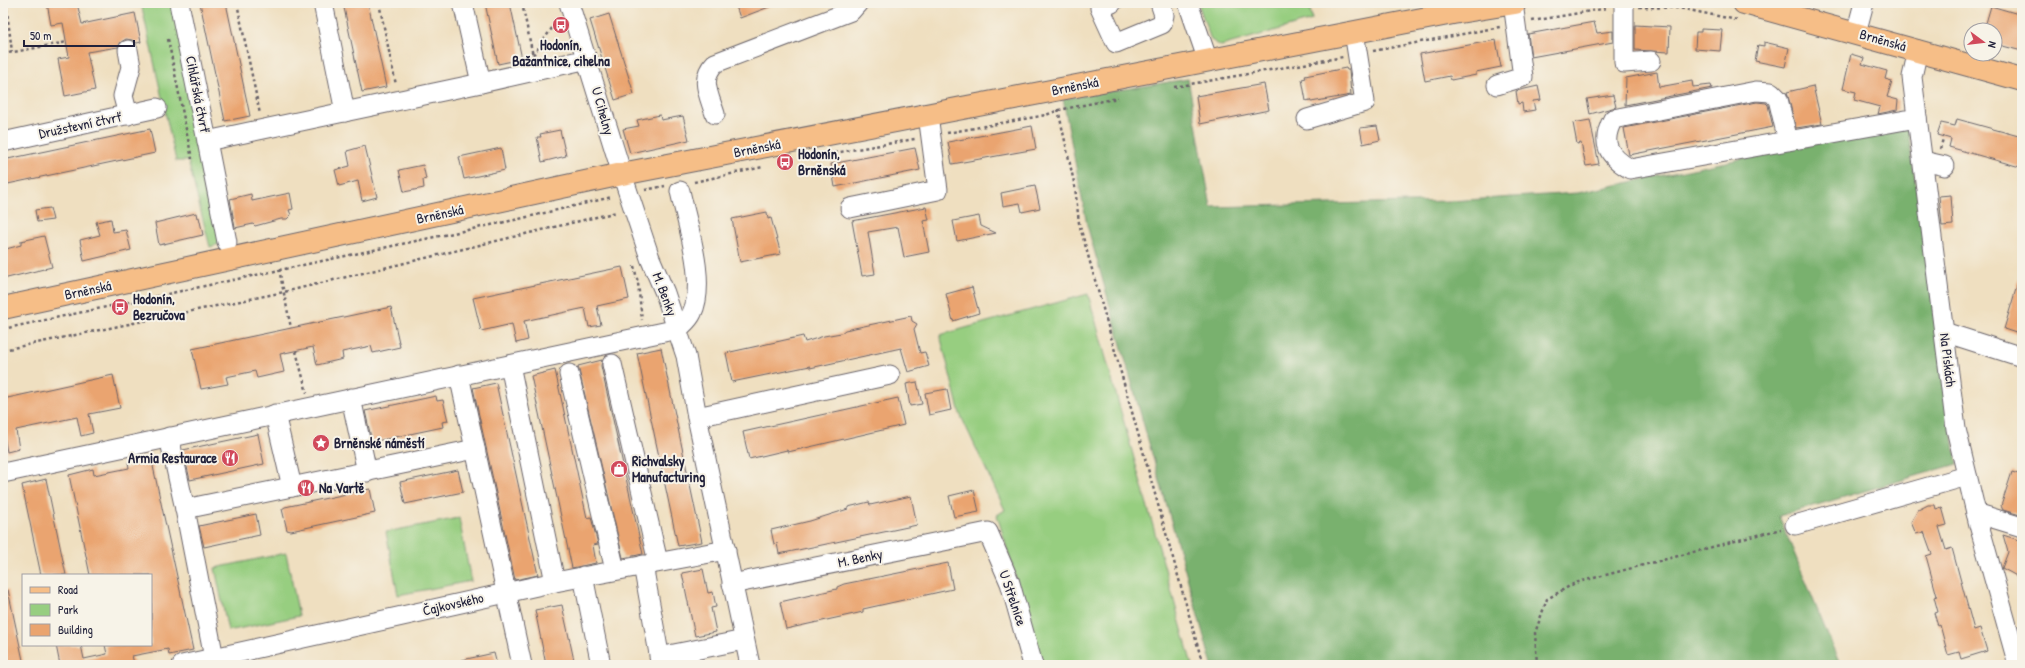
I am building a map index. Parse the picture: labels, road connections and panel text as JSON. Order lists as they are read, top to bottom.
{
  "streets": {
    "main road": ["Brněnská"],
    "street": [
      "Cihlářská čtvrť",
      "U Cihelny",
      "Družstevní čtvrť",
      "M. Benky",
      "Na Pískách",
      "U Střelnice",
      "Čajkovského"
    ]
  },
  "crossings": [
    ["Brněnská", "U Cihelny"],
    ["Brněnská", "M. Benky"],
    ["Brněnská", "Na Pískách"],
    ["Cihlářská čtvrť", "U Cihelny"],
    ["U Cihelny", "M. Benky"],
    ["M. Benky", "U Střelnice"],
    ["M. Benky", "Čajkovského"]
  ],
  "places": {
    "bus stop": ["Hodonín, Bažantnice, cihelna", "Hodonín, Brněnská", "Hodonín, Bezručova"],
    "place": ["Brněnské náměstí"],
    "restaurant": ["Armia Restaurace", "Na Vartě"],
    "shop": ["Richvalsky Manufacturing"]
  },
  "legend": ["Road", "Park", "Building"],
  "scale_bar": "50 m",
  "north": "right"
}
